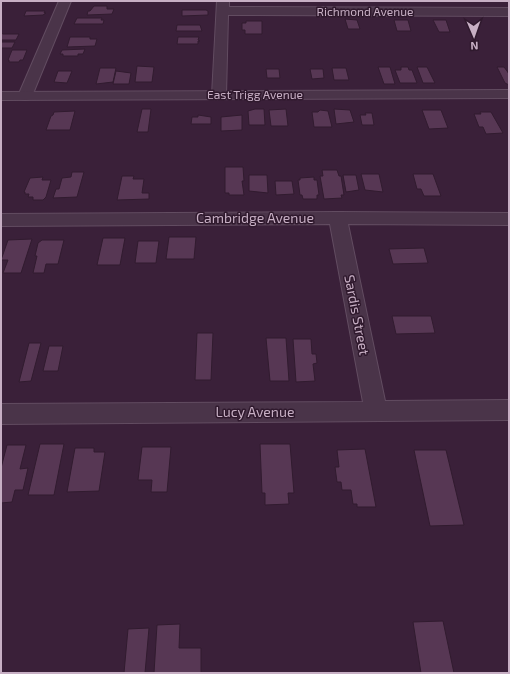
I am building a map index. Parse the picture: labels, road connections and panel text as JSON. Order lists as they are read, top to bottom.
{
  "streets": {
    "street": [
      "Richmond Avenue",
      "East Trigg Avenue",
      "Cambridge Avenue",
      "Sardis Street",
      "Lucy Avenue"
    ]
  },
  "crossings": [
    ["Cambridge Avenue", "Sardis Street"],
    ["Sardis Street", "Lucy Avenue"]
  ],
  "north": "bottom"
}
